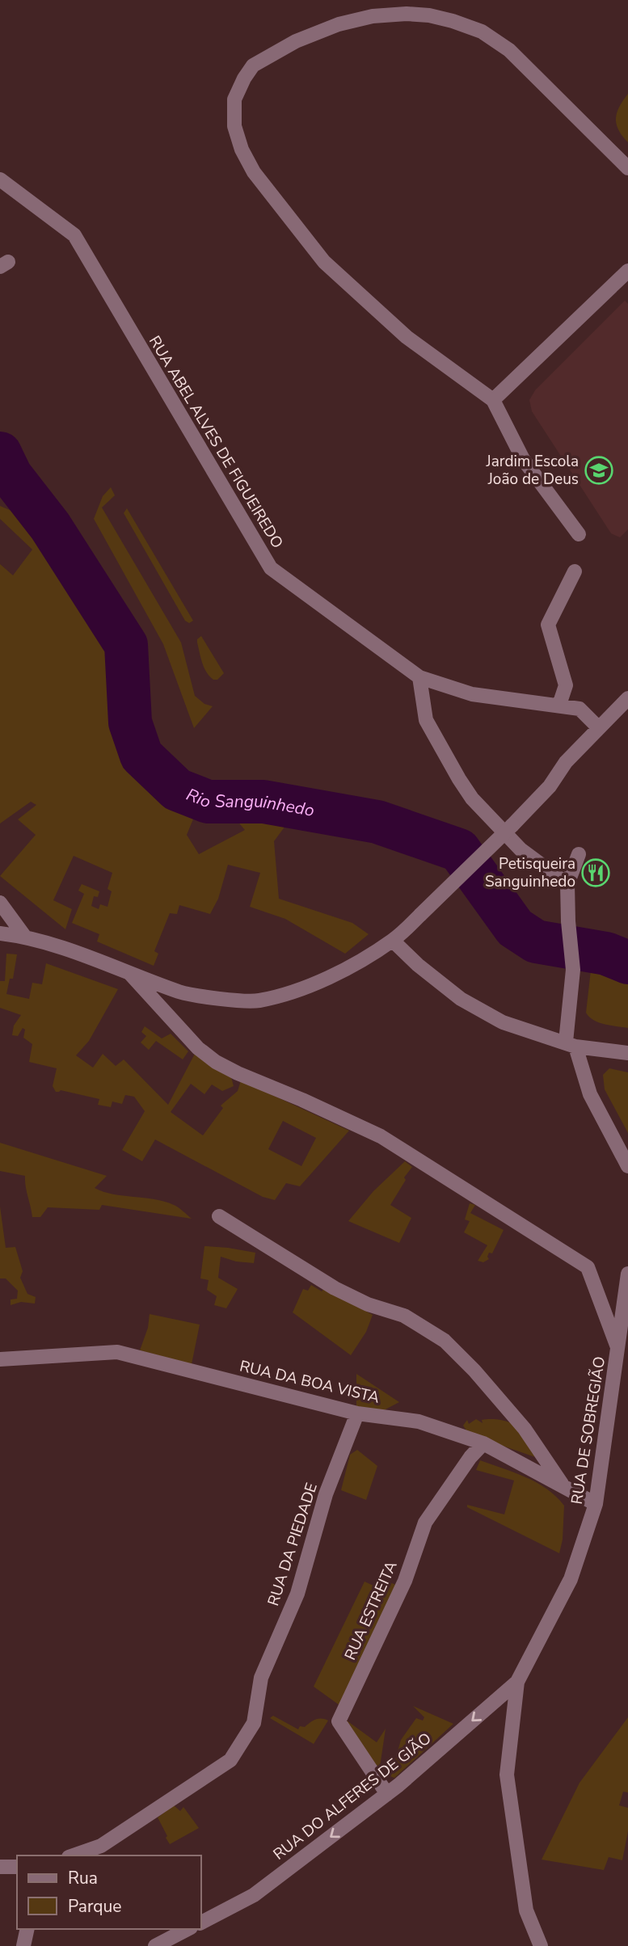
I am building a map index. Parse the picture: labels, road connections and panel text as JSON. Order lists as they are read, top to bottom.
{
  "streets": {
    "street": [
      "RUA ABEL ALVES DE FIGUEIREDO",
      "RUA DA BOA VISTA",
      "RUA DE SOBREGIÃO",
      "RUA DA PIEDADE",
      "RUA ESTREITA",
      "RUA DO ALFERES DE GIÃO"
    ]
  },
  "crossings": [
    ["RUA DA BOA VISTA", "RUA DE SOBREGIÃO"],
    ["RUA DA BOA VISTA", "RUA DA PIEDADE"],
    ["RUA DA BOA VISTA", "RUA ESTREITA"],
    ["RUA DE SOBREGIÃO", "RUA DO ALFERES DE GIÃO"],
    ["RUA ESTREITA", "RUA DO ALFERES DE GIÃO"]
  ],
  "one_way": ["RUA DO ALFERES DE GIÃO"],
  "water": ["Rio Sanguinhedo"],
  "places": {
    "school or university": ["Jardim Escola João de Deus"],
    "restaurant": ["Petisqueira Sanguinhedo"]
  },
  "legend": ["Rua", "Parque"]
}
